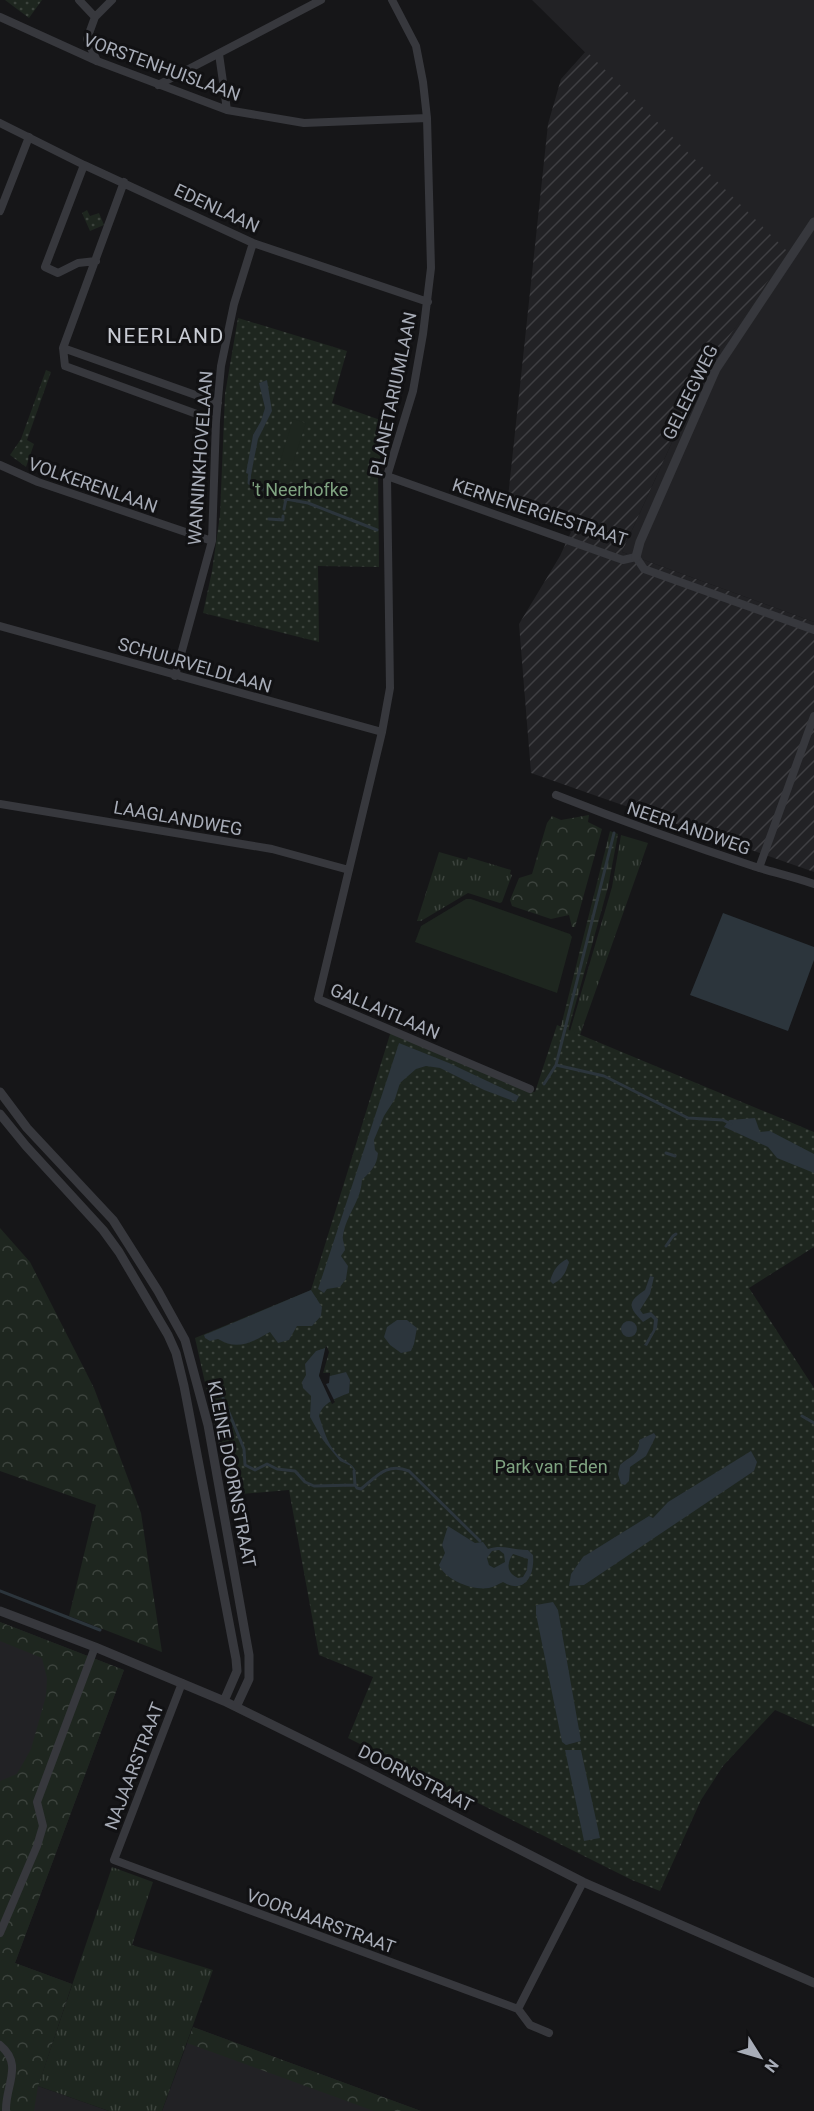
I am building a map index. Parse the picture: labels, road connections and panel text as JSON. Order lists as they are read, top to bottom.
{
  "streets": {
    "street": [
      "VORSTENHUISLAAN",
      "EDENLAAN",
      "GELEEGWEG",
      "PLANETARIUMLAAN",
      "WANNINKHOVELAAN",
      "VOLKERENLAAN",
      "KERNENERGIESTRAAT",
      "SCHUURVELDLAAN",
      "LAAGLANDWEG",
      "NEERLANDWEG",
      "GALLAITLAAN",
      "KLEINE DOORNSTRAAT",
      "NAJAARSTRAAT",
      "DOORNSTRAAT",
      "VOORJAARSTRAAT"
    ]
  },
  "crossings": [
    ["VORSTENHUISLAAN", "PLANETARIUMLAAN"],
    ["EDENLAAN", "PLANETARIUMLAAN"],
    ["EDENLAAN", "WANNINKHOVELAAN"],
    ["GELEEGWEG", "KERNENERGIESTRAAT"],
    ["PLANETARIUMLAAN", "KERNENERGIESTRAAT"],
    ["PLANETARIUMLAAN", "SCHUURVELDLAAN"],
    ["PLANETARIUMLAAN", "LAAGLANDWEG"],
    ["PLANETARIUMLAAN", "GALLAITLAAN"],
    ["WANNINKHOVELAAN", "VOLKERENLAAN"],
    ["WANNINKHOVELAAN", "SCHUURVELDLAAN"],
    ["LAAGLANDWEG", "GALLAITLAAN"],
    ["KLEINE DOORNSTRAAT", "DOORNSTRAAT"],
    ["NAJAARSTRAAT", "DOORNSTRAAT"],
    ["NAJAARSTRAAT", "VOORJAARSTRAAT"]
  ],
  "districts": ["NEERLAND"],
  "parks": ["'t Neerhofke", "Park van Eden"],
  "north": "bottom right"
}
